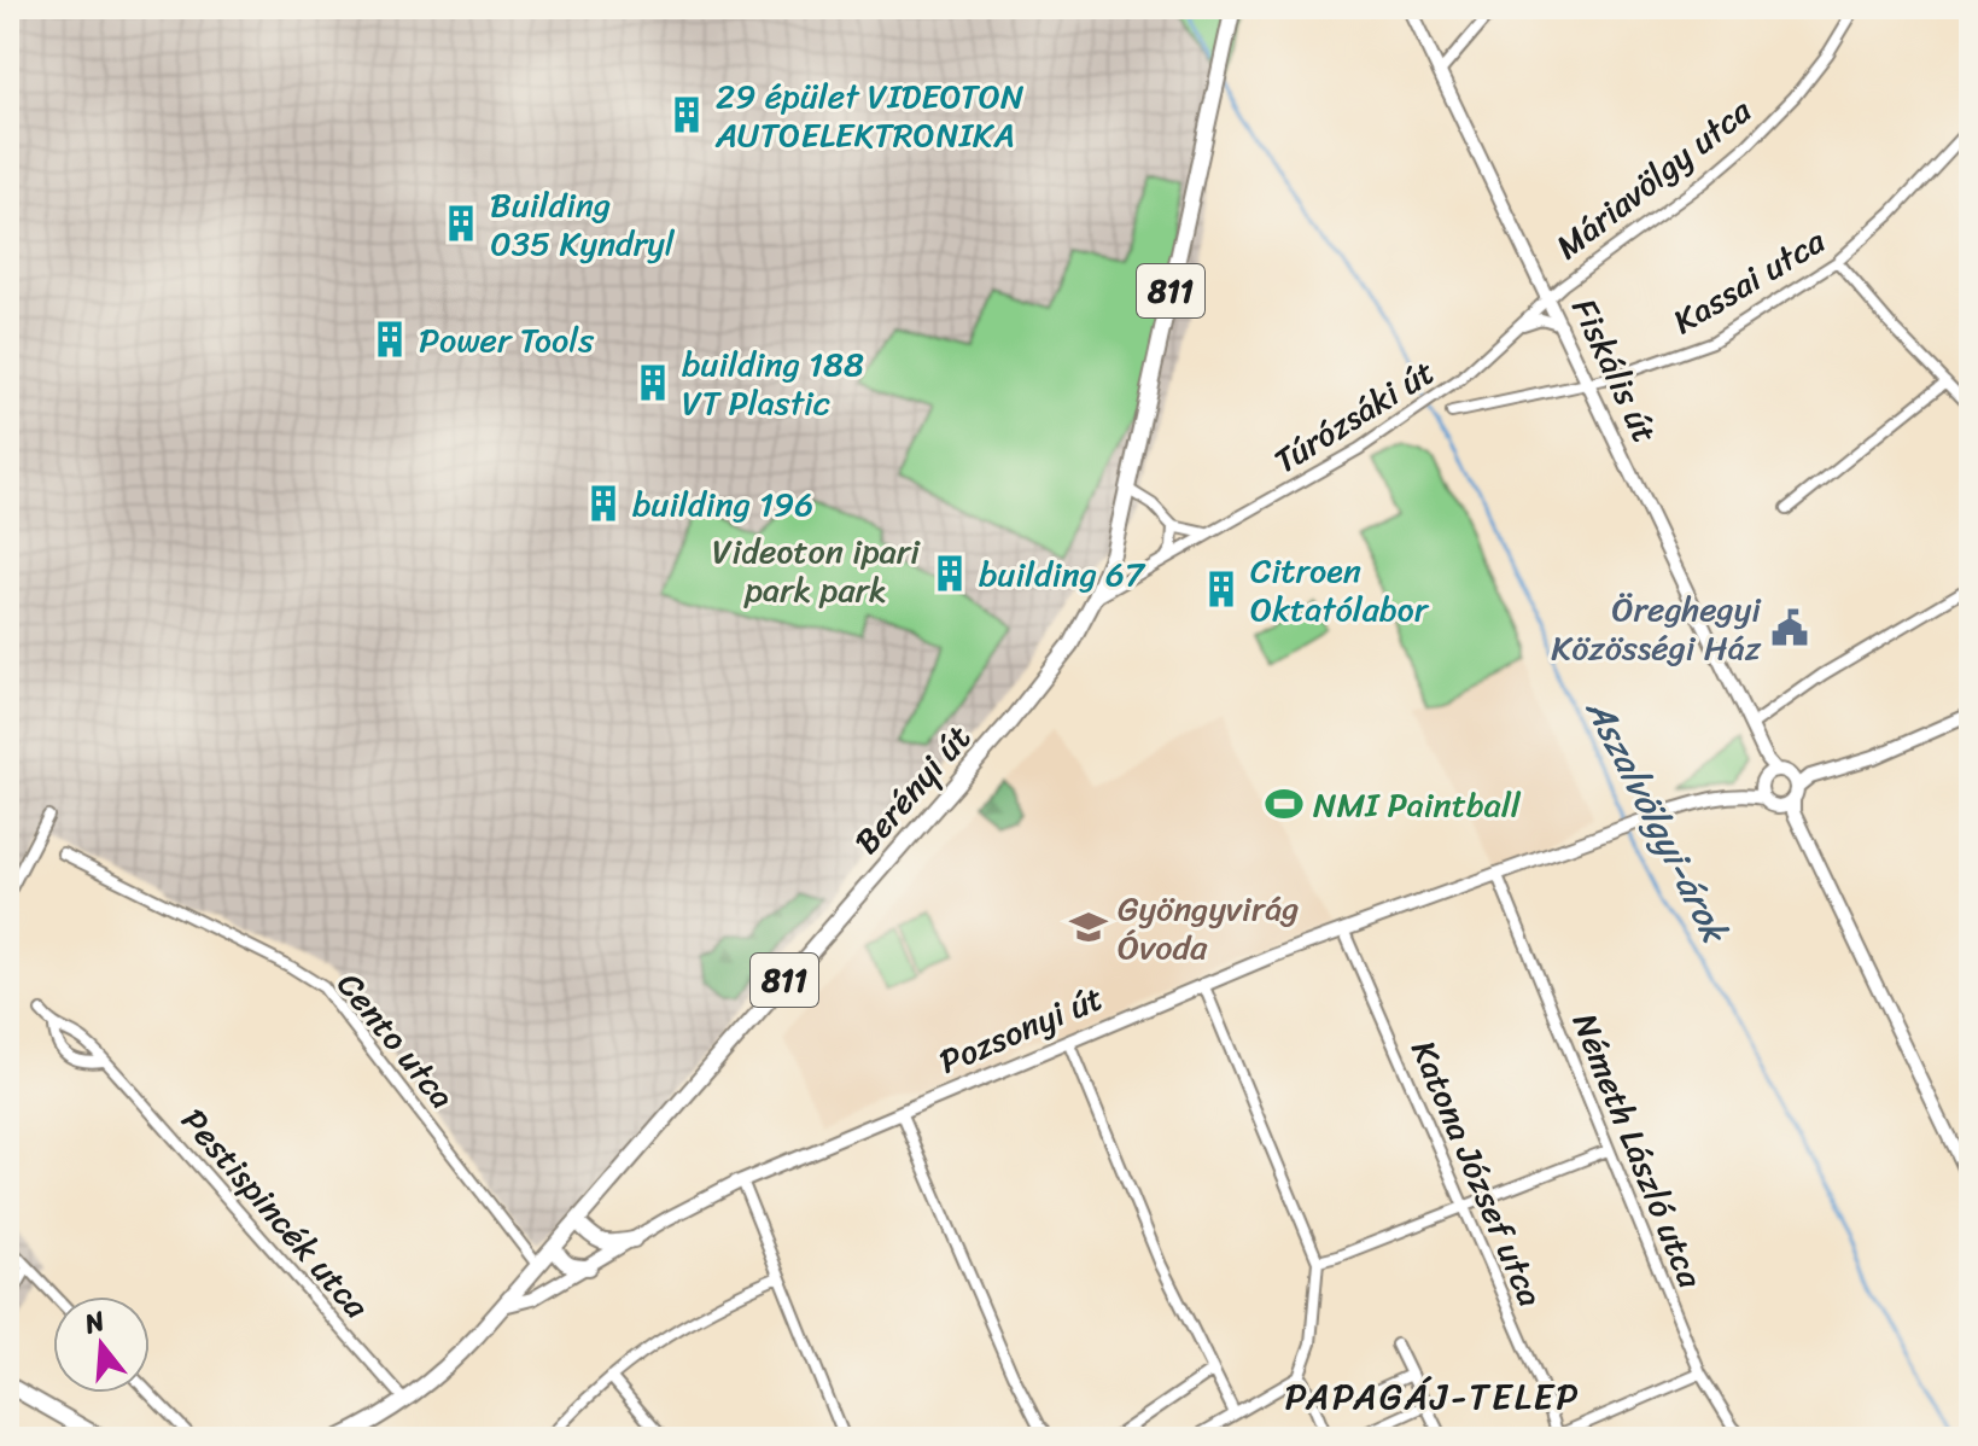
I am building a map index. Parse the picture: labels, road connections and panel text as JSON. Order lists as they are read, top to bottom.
{
  "streets": {
    "main road": ["811", "Berényi út"],
    "street": [
      "Máriavölgy utca",
      "Kassai utca",
      "Fiskális út",
      "Túrózsáki út",
      "Pozsonyi út",
      "Cento utca",
      "Németh László utca",
      "Katona József utca",
      "Pestispincék utca"
    ]
  },
  "crossings": [
    ["Máriavölgy utca", "Fiskális út"],
    ["Máriavölgy utca", "Túrózsáki út"],
    ["Kassai utca", "Fiskális út"],
    ["Fiskális út", "Túrózsáki út"],
    ["Fiskális út", "Pozsonyi út"],
    ["Túrózsáki út", "Berényi út"],
    ["Berényi út", "Pozsonyi út"],
    ["Berényi út", "Cento utca"],
    ["Berényi út", "Pestispincék utca"],
    ["Pozsonyi út", "Németh László utca"],
    ["Pozsonyi út", "Katona József utca"]
  ],
  "districts": ["PAPAGÁJ-TELEP"],
  "water": ["Aszalvölgyi-árok"],
  "parks": ["Videoton ipari park park"],
  "places": {
    "building": [
      "29 épület VIDEOTON AUTOELEKTRONIKA",
      "Building 035 Kyndryl",
      "Power Tools",
      "building 188 VT Plastic",
      "building 196",
      "building 67",
      "Citroen Oktatólabor"
    ],
    "public building": ["Öreghegyi Közösségi Ház"],
    "sports": ["NMI Paintball"],
    "school or university": ["Gyöngyvirág Óvoda"]
  },
  "north": "top"
}
